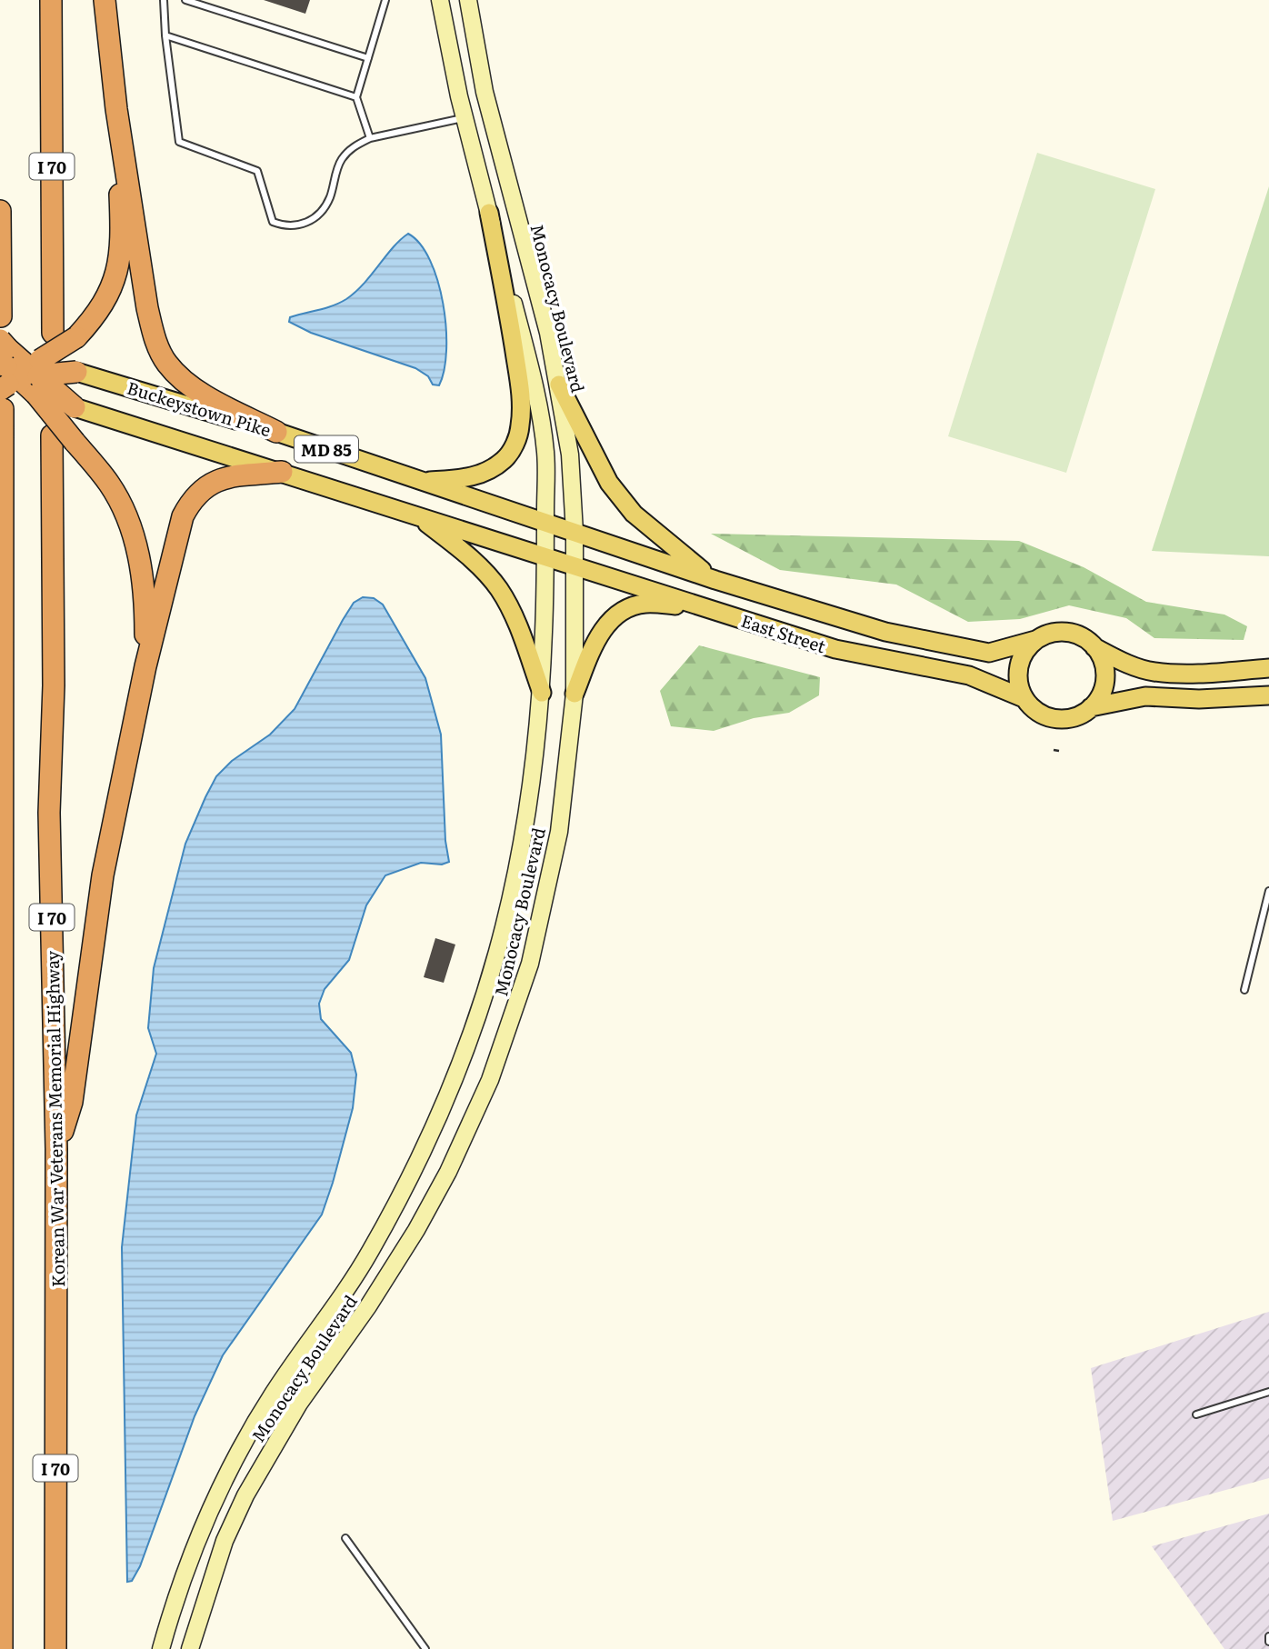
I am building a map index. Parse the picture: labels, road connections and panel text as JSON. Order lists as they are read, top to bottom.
{
  "streets": {
    "highway": ["I 70", "Korean War Veterans Memorial Highway"],
    "main road": [
      "Monocacy Boulevard",
      "Buckeystown Pike",
      "MD 85",
      "East Street"
    ]
  },
  "crossings": [
    ["Monocacy Boulevard", "Buckeystown Pike"],
    ["Monocacy Boulevard", "East Street"],
    ["Buckeystown Pike", "East Street"]
  ]
}
